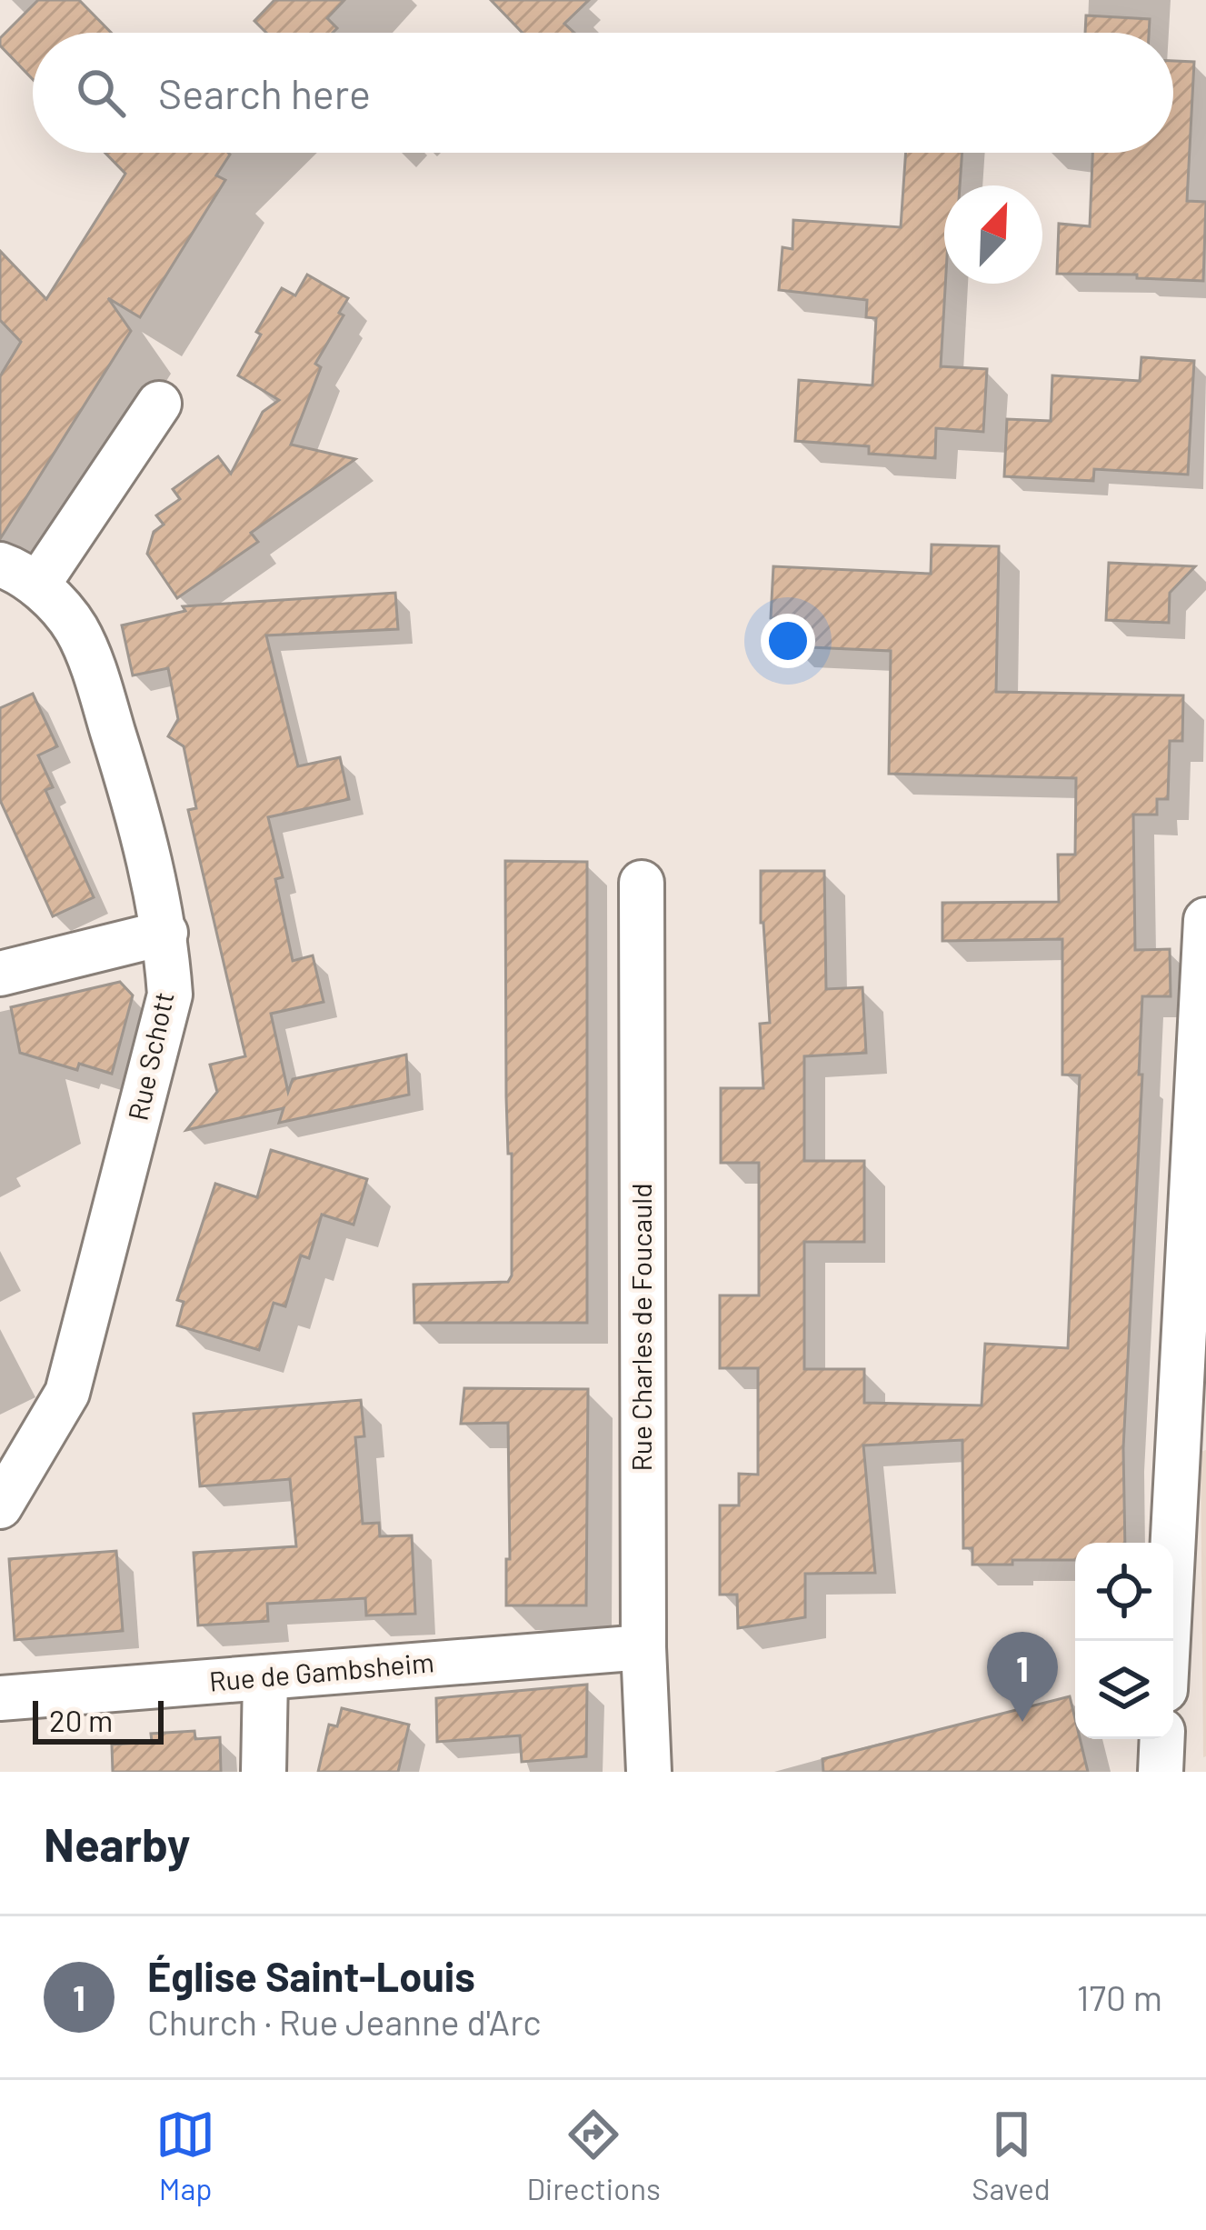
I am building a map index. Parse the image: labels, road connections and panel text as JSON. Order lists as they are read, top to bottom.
{
  "streets": {
    "street": ["Rue Schott", "Rue Charles de Foucauld", "Rue de Gambsheim"]
  },
  "crossings": [
    ["Rue Charles de Foucauld", "Rue de Gambsheim"]
  ],
  "scale_bar": "20 m",
  "north": "top right",
  "page": {
    "search": "Search here",
    "pins": "1",
    "scale": "20 m",
    "heading": "Nearby",
    "list": [
      {
        "mark": "1",
        "name": "Église Saint-Louis",
        "note": "Church · Rue Jeanne d'Arc",
        "value": "170 m"
      }
    ],
    "nav": ["Map", "Directions", "Saved"]
  }
}
